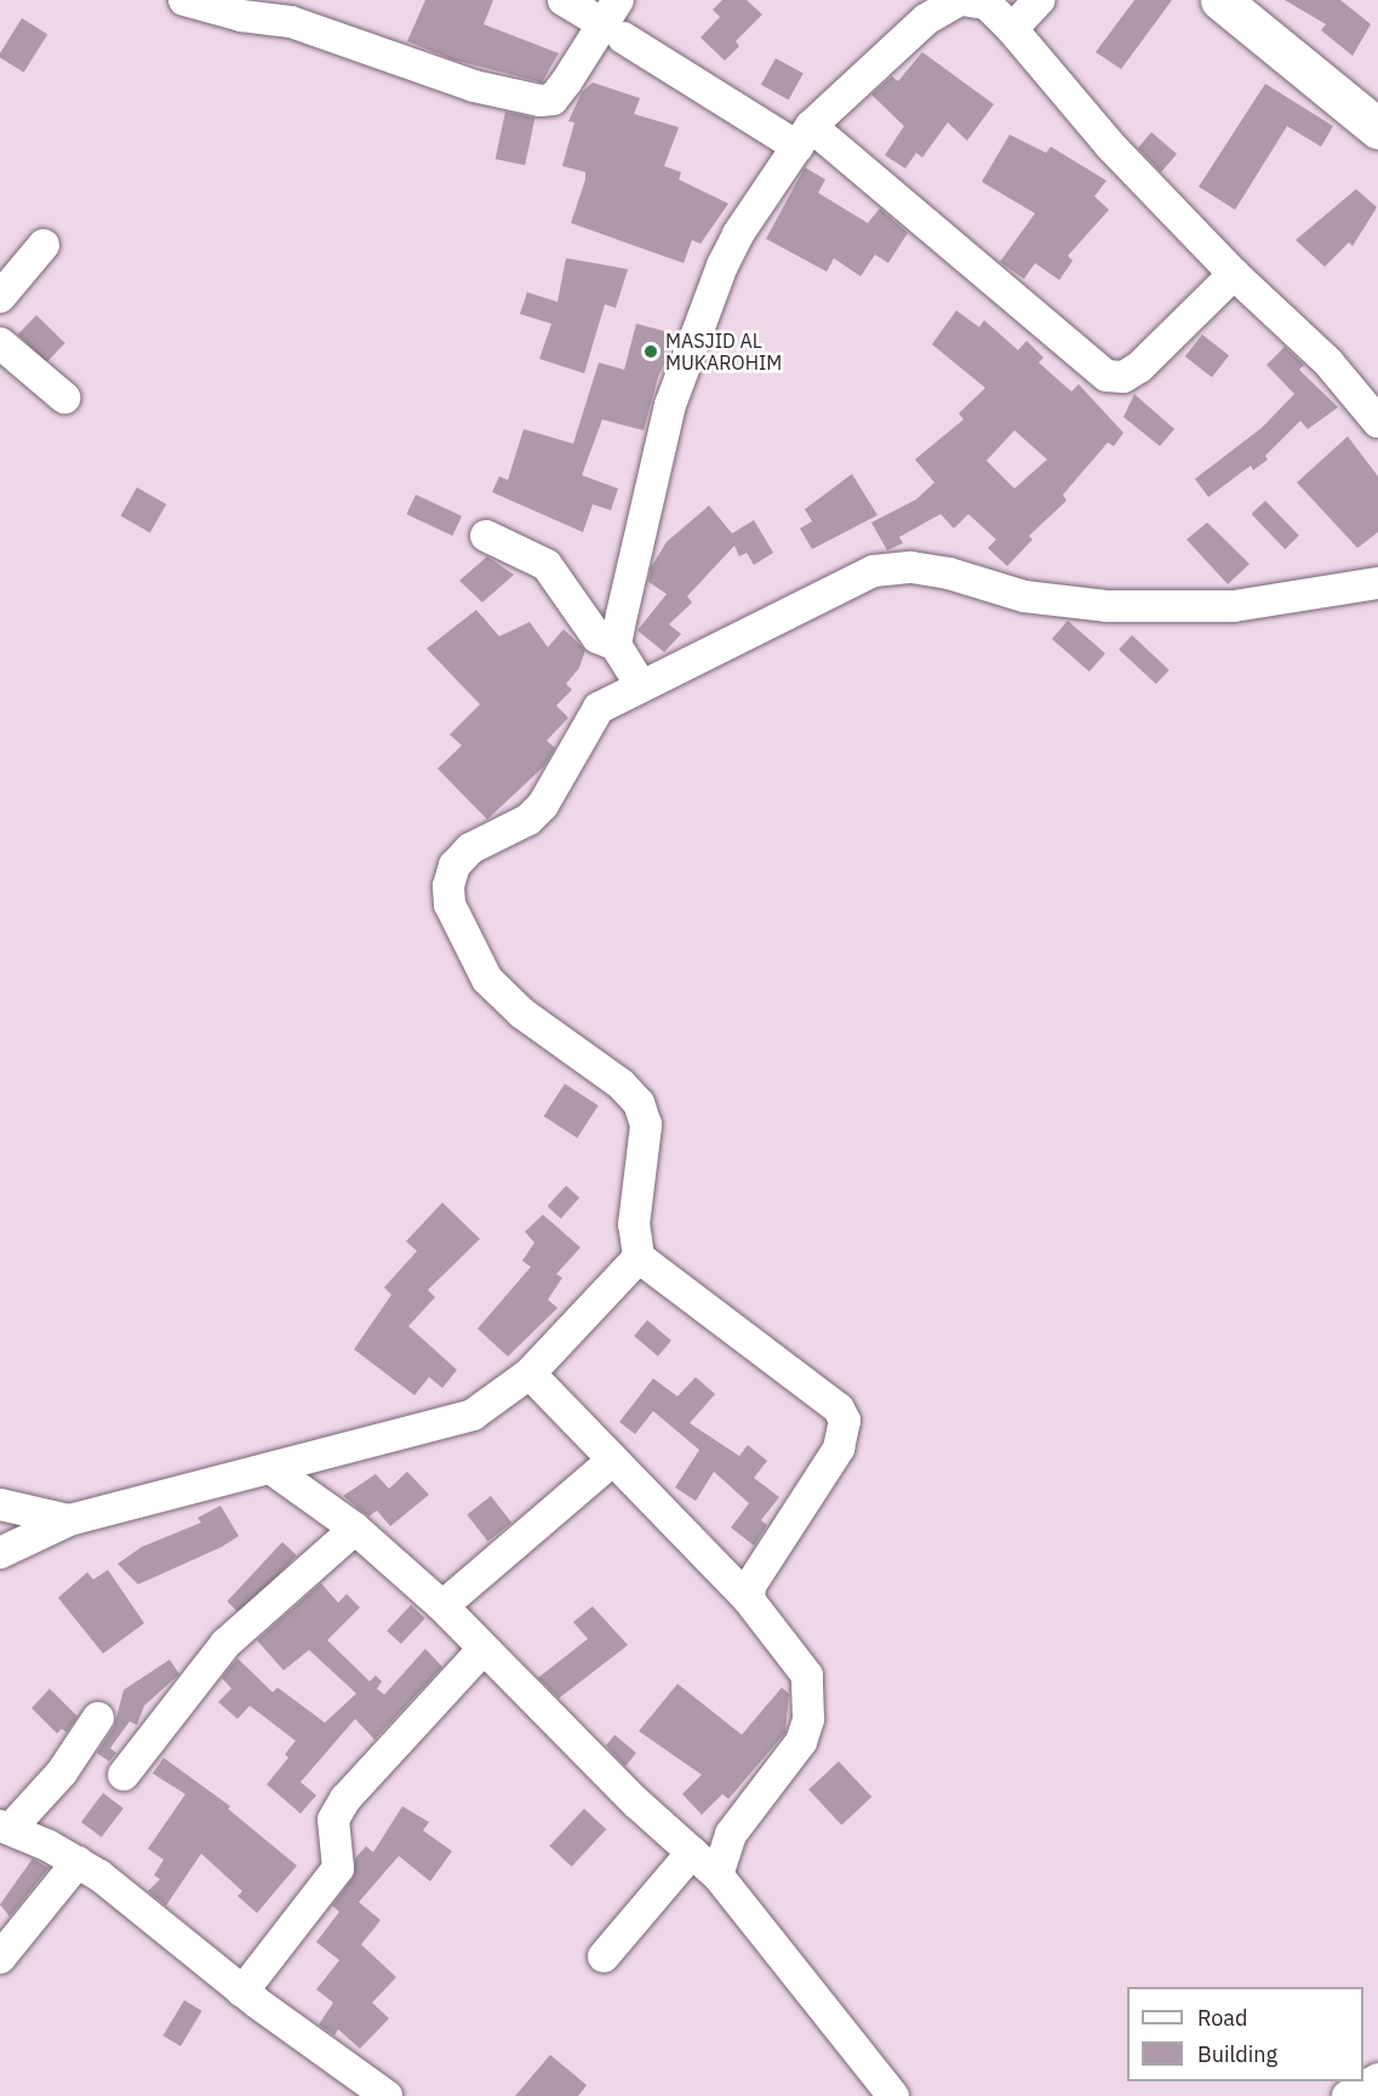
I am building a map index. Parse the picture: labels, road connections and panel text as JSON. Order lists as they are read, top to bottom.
{
  "places": ["MASJID AL MUKAROHIM"],
  "legend": ["Road", "Building"]
}
